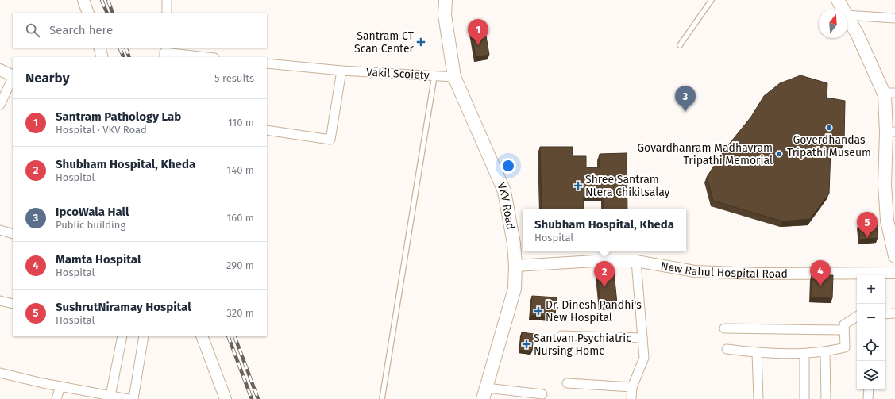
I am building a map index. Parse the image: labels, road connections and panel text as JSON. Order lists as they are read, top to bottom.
{
  "streets": {
    "main road": ["VKV Road"],
    "street": ["Vakil Scoiety", "New Rahul Hospital Road"]
  },
  "crossings": [
    ["Vakil Scoiety", "VKV Road"],
    ["VKV Road", "New Rahul Hospital Road"]
  ],
  "places": {
    "health": [
      "Santram CT Scan Center",
      "Shree Santram Ntera Chikitsalay",
      "Dr. Dinesh Pandhi's New Hospital",
      "Santvan Psychiatric Nursing Home"
    ],
    "other": ["Goverdhandas Tripathi Museum", "Govardhanram Madhavram Tripathi Memorial"]
  },
  "north": "top",
  "page": {
    "search": "Search here",
    "pins": [
      "1",
      "3",
      "5",
      "4",
      "2"
    ],
    "heading": ["Nearby", "5 results"],
    "list": [
      {
        "mark": "1",
        "name": "Santram Pathology Lab",
        "note": "Hospital · VKV Road",
        "value": "110 m"
      },
      {
        "mark": "2",
        "name": "Shubham Hospital, Kheda",
        "note": "Hospital",
        "value": "140 m"
      },
      {
        "mark": "3",
        "name": "IpcoWala Hall",
        "note": "Public building",
        "value": "160 m"
      },
      {
        "mark": "4",
        "name": "Mamta Hospital",
        "note": "Hospital",
        "value": "290 m"
      },
      {
        "mark": "5",
        "name": "SushrutNiramay Hospital",
        "note": "Hospital",
        "value": "320 m"
      }
    ],
    "popup": ["Shubham Hospital, Kheda", "Hospital"],
    "map_buttons": ["+", "−"]
  }
}
